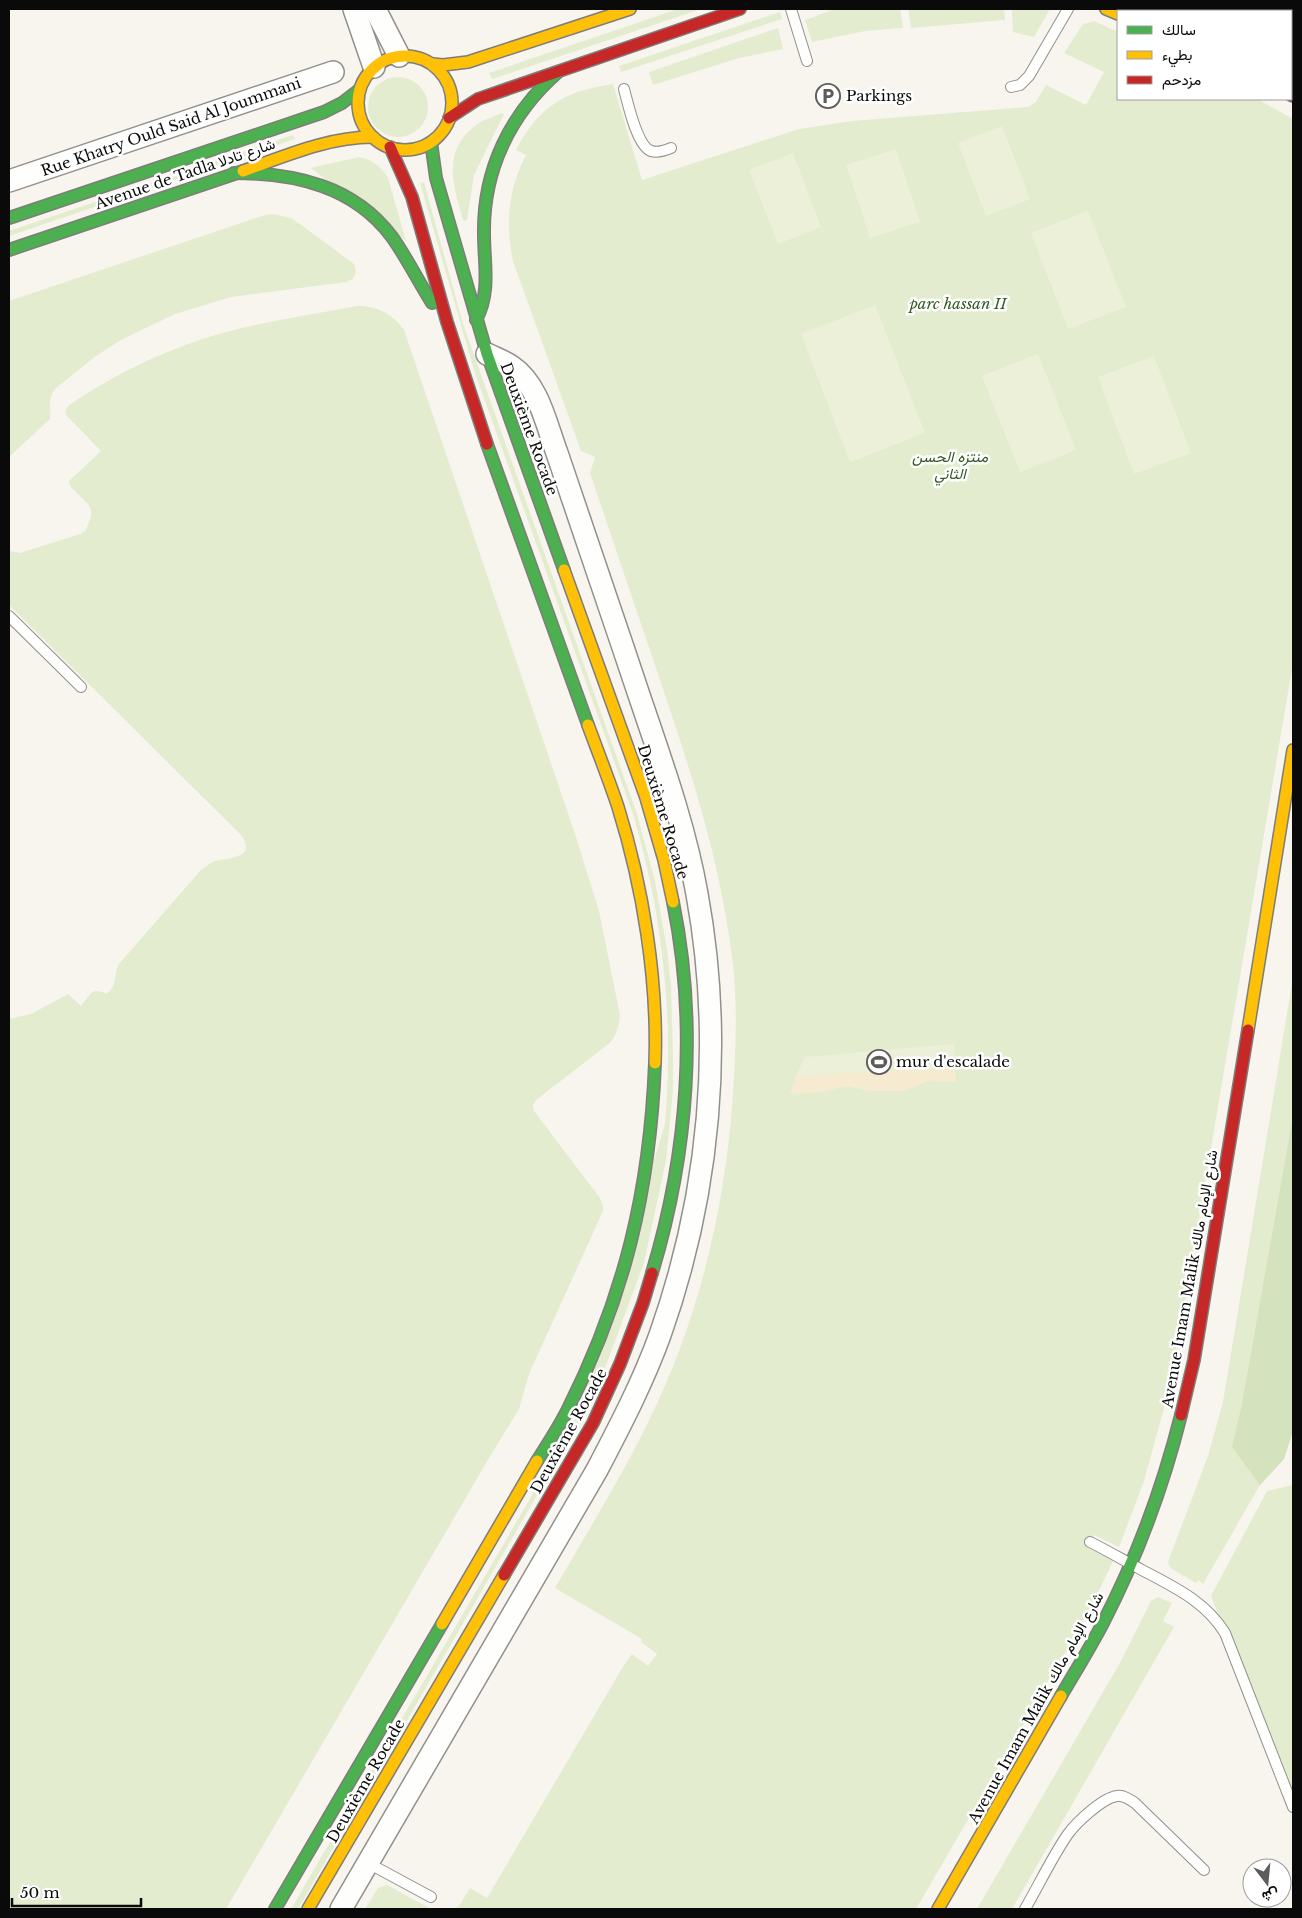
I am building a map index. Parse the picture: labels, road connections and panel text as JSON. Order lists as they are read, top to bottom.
{
  "streets": {
    "main road": ["Avenue de Tadla شارع تادلا", "Deuxième Rocade", "Avenue Imam Malik شارع الإمام مالك"],
    "street": ["Rue Khatry Ould Said Al Joummani"]
  },
  "crossings": [
    ["Avenue de Tadla شارع تادلا", "Deuxième Rocade"]
  ],
  "parks": ["parc hassan II", "منتزه الحسن الثاني"],
  "places": {
    "parking": ["Parkings"],
    "sports": ["mur d'escalade"]
  },
  "legend": ["سالك", "بطيء", "مزدحم"],
  "scale_bar": "50 m",
  "north": "bottom"
}
